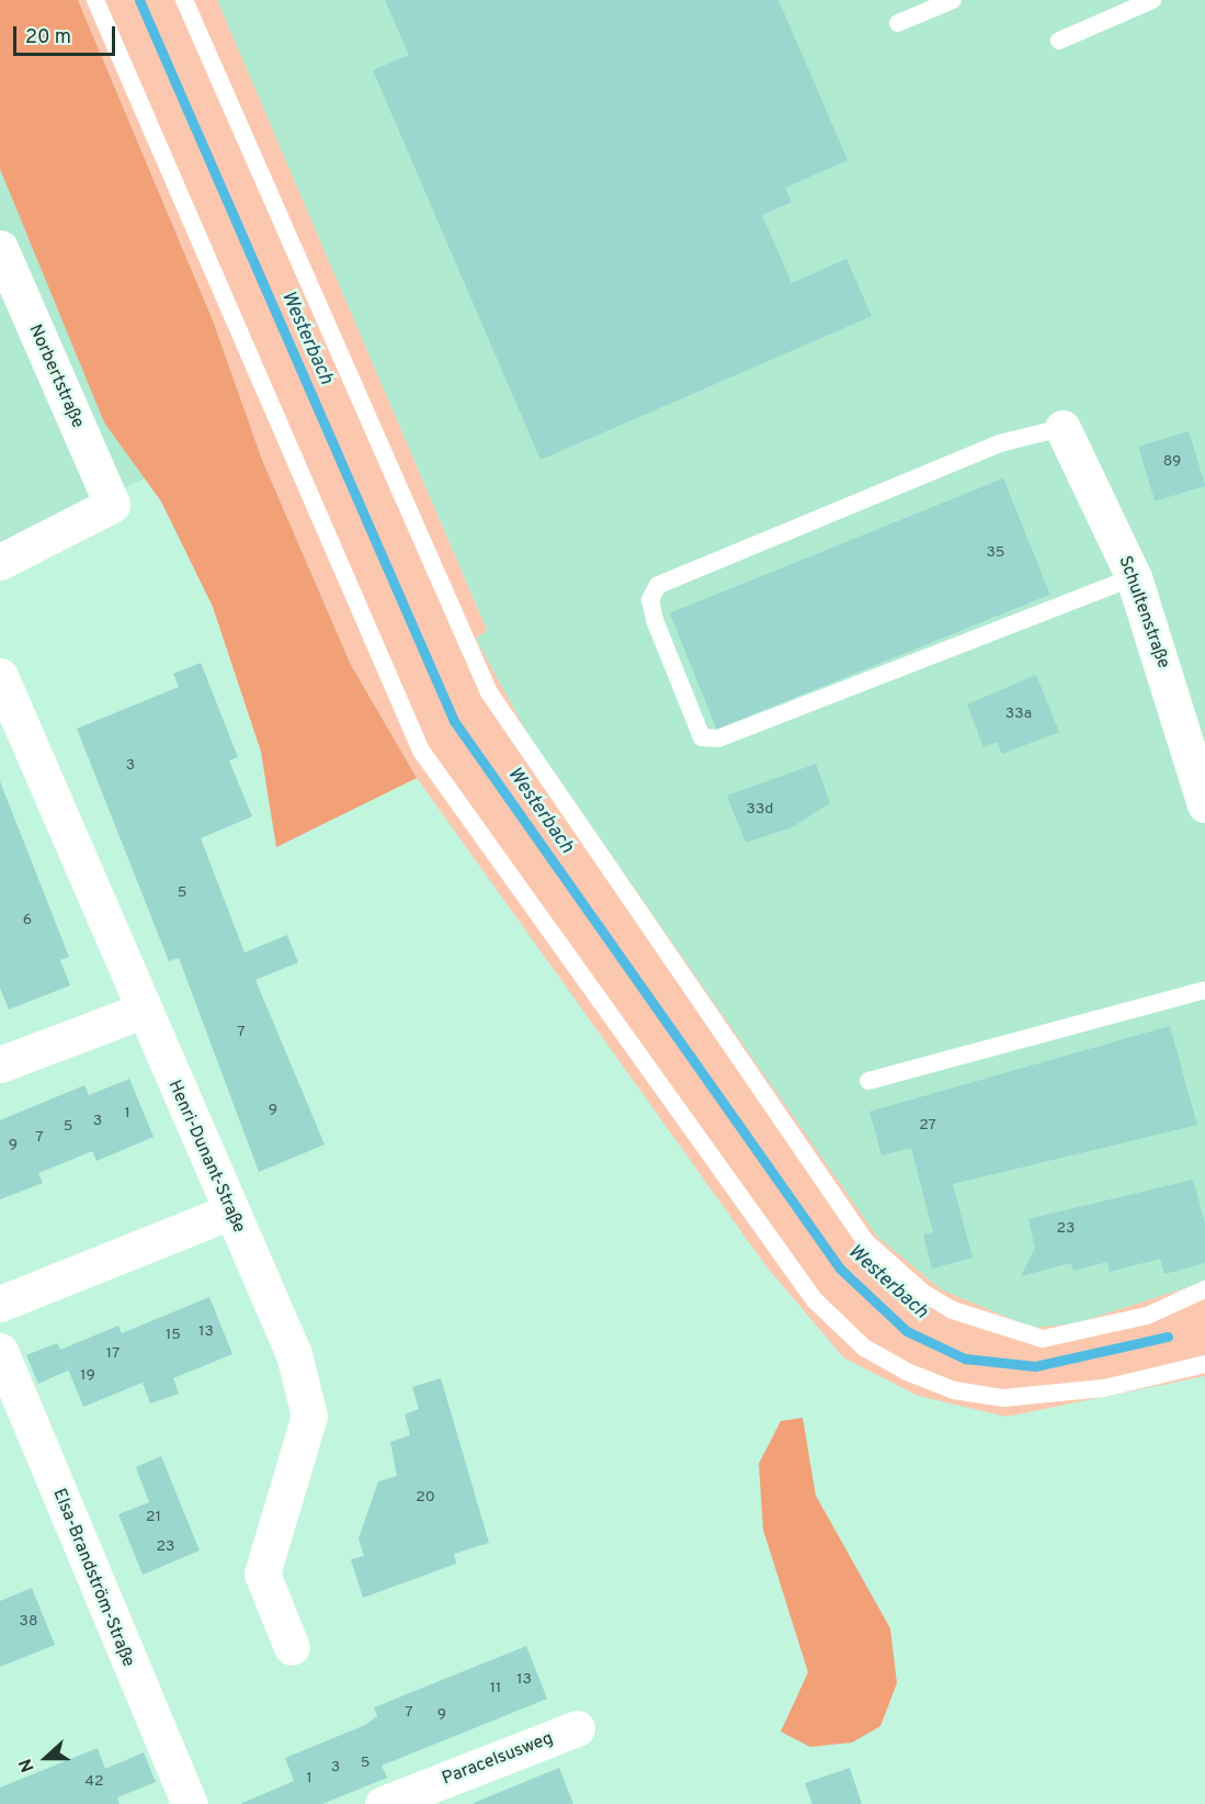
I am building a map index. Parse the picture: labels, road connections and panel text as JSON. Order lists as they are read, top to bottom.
{
  "streets": {
    "street": [
      "Norbertstraße",
      "Schultenstraße",
      "Henri-Dunant-Straße",
      "Elsa-Brandström-Straße",
      "Paracelsusweg"
    ]
  },
  "water": ["Westerbach"],
  "house_numbers": [
    "89",
    "35",
    "33a",
    "3",
    "33d",
    "5",
    "6",
    "7",
    "9",
    "1",
    "3",
    "27",
    "5",
    "7",
    "9",
    "23",
    "13",
    "15",
    "17",
    "19",
    "20",
    "21",
    "23",
    "38",
    "13",
    "11",
    "7",
    "9",
    "5",
    "3",
    "1",
    "42"
  ],
  "scale_bar": "20 m",
  "north": "left"
}
